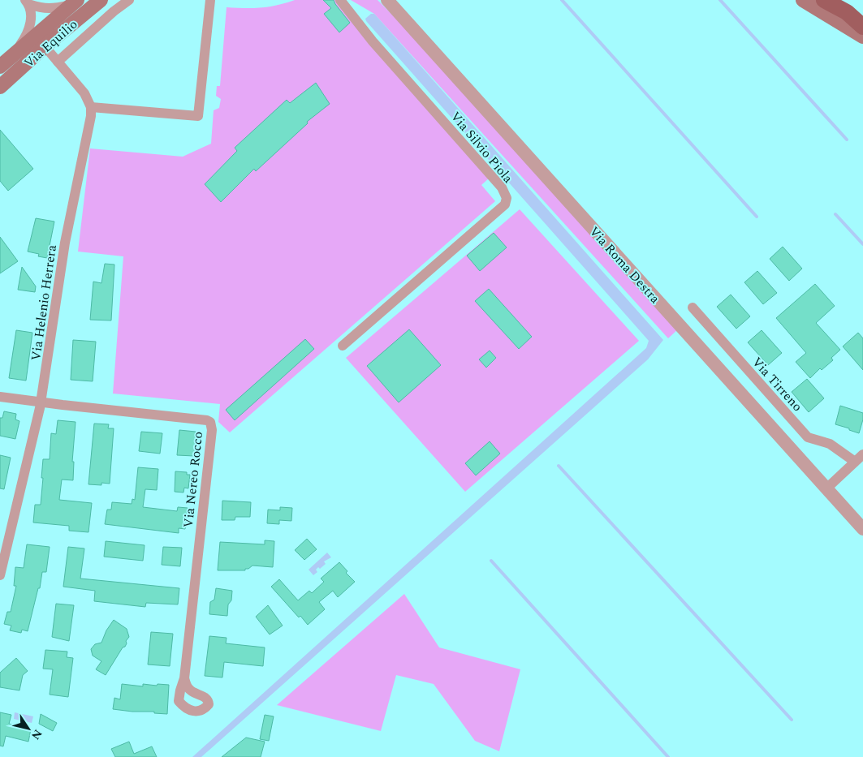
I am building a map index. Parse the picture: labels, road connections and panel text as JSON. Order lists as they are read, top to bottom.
{
  "streets": {
    "main road": ["Via Equilio"],
    "street": [
      "Via Silvio Piola",
      "Via Roma Destra",
      "Via Helenio Herrera",
      "Via Tirreno",
      "Via Nereo Rocco"
    ]
  },
  "crossings": [
    ["Via Helenio Herrera", "Via Nereo Rocco"]
  ],
  "north": "bottom right"
}
